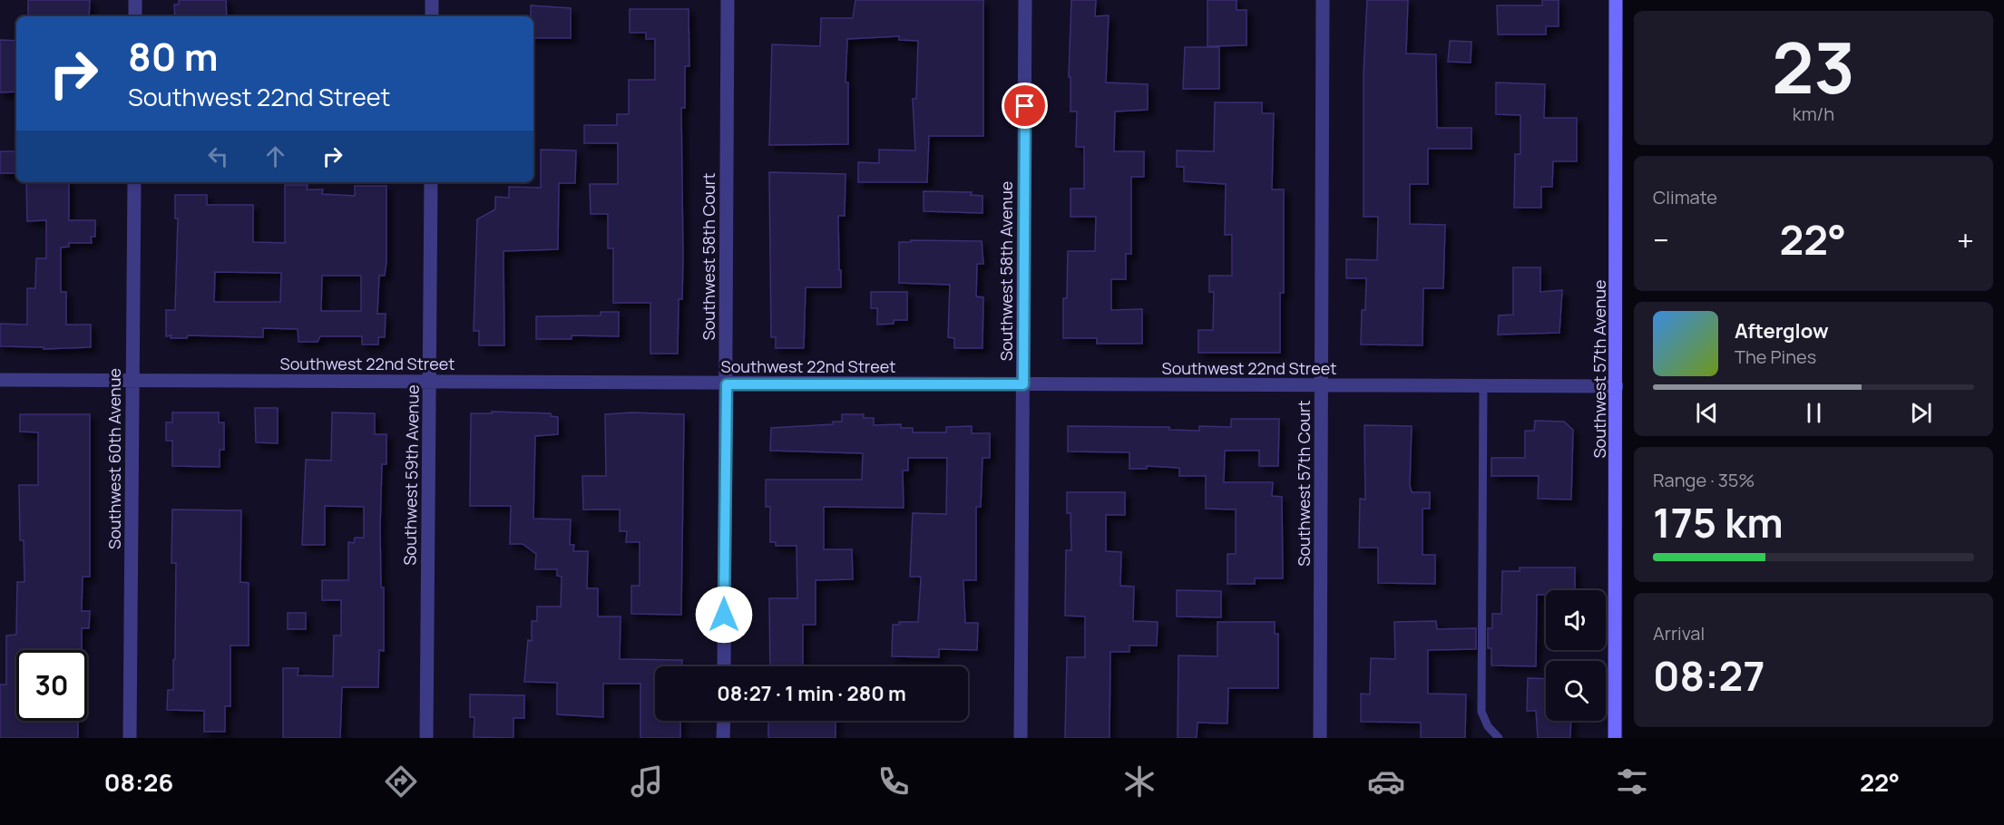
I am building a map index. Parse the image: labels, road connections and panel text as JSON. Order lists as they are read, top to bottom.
{
  "streets": {
    "main road": ["Southwest 57th Avenue"],
    "street": [
      "Southwest 58th Court",
      "Southwest 58th Avenue",
      "Southwest 22nd Street",
      "Southwest 60th Avenue",
      "Southwest 59th Avenue",
      "Southwest 57th Court"
    ]
  },
  "crossings": [
    ["Southwest 58th Court", "Southwest 22nd Street"],
    ["Southwest 58th Avenue", "Southwest 22nd Street"],
    ["Southwest 22nd Street", "Southwest 57th Avenue"],
    ["Southwest 22nd Street", "Southwest 60th Avenue"],
    ["Southwest 22nd Street", "Southwest 59th Avenue"],
    ["Southwest 22nd Street", "Southwest 57th Court"]
  ],
  "page": {
    "tile": [
      ["23", "km/h"],
      "Climate",
      ["Range · 35%", "175 km"],
      ["Arrival", "08:27"]
    ],
    "turn": ["80 m", "Southwest 22nd Street"],
    "heat": ["−", "22°", "+"],
    "song": ["Afterglow", "The Pines"],
    "limit": "30",
    "trip": "08:27 · 1 min · 280 m",
    "tabs": ["08:26", "22°"]
  }
}
